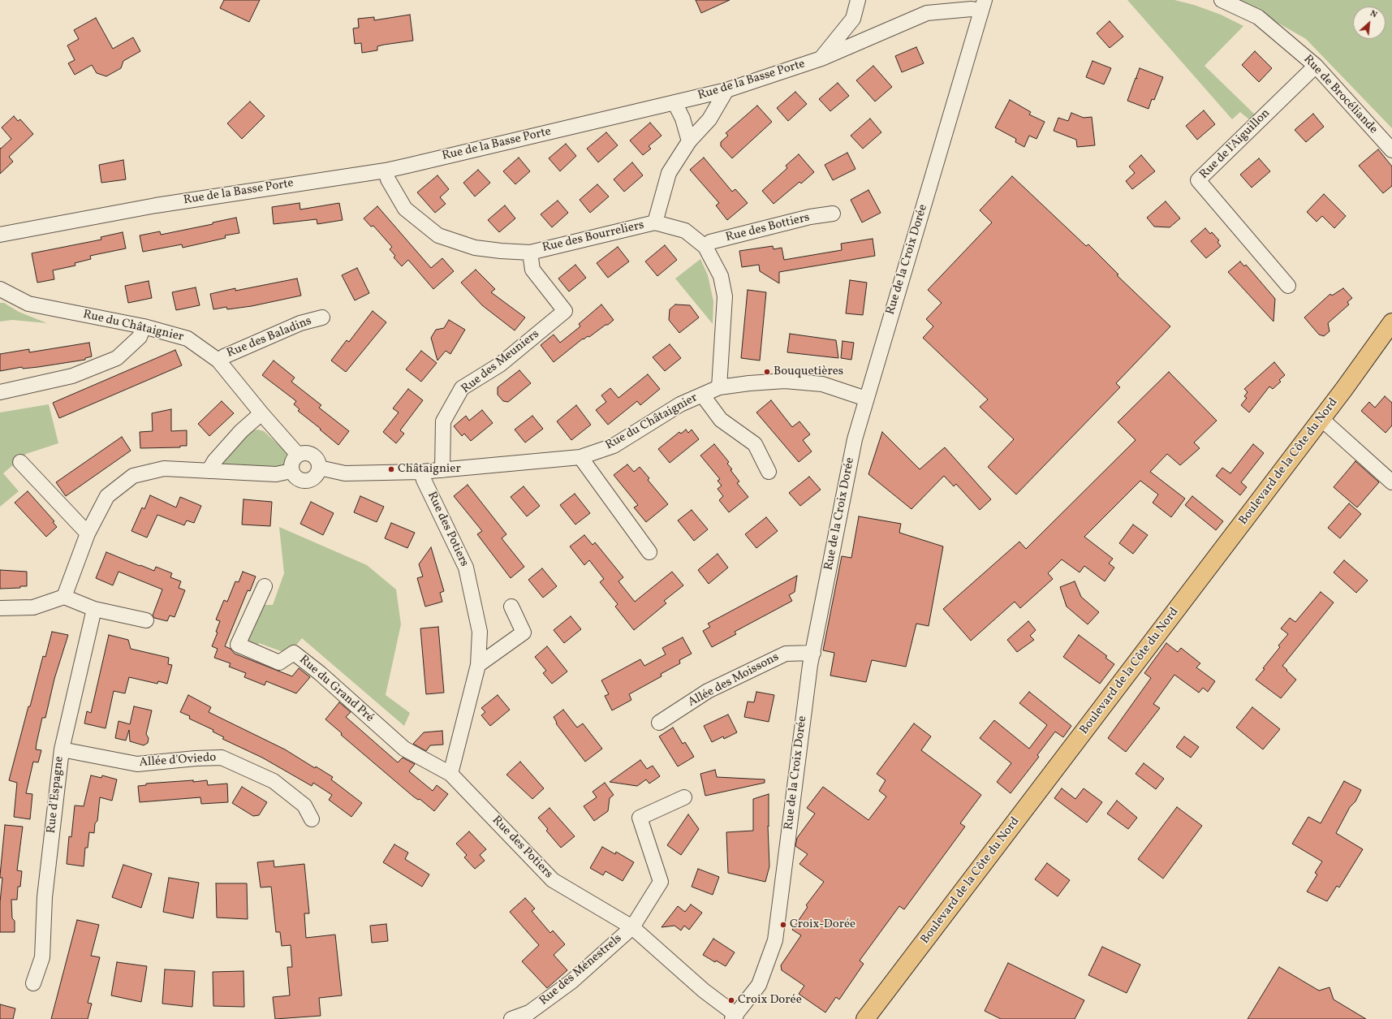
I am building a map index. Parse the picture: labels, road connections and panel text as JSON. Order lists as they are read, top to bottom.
{
  "streets": {
    "main road": ["Boulevard de la Côte du Nord"],
    "street": [
      "Rue de la Basse Porte",
      "Rue de Brocéliande",
      "Rue de l'Aiguillon",
      "Rue des Bottiers",
      "Rue des Bourreliers",
      "Rue de la Croix Dorée",
      "Rue du Châtaignier",
      "Rue des Baladins",
      "Rue des Meuniers",
      "Rue des Potiers",
      "Allée des Moissons",
      "Rue du Grand Pré",
      "Allée d'Oviedo",
      "Rue d'Espagne",
      "Rue des Ménestrels"
    ]
  },
  "crossings": [
    ["Rue de la Basse Porte", "Rue des Bourreliers"],
    ["Rue de la Basse Porte", "Rue de la Croix Dorée"],
    ["Rue de Brocéliande", "Rue de l'Aiguillon"],
    ["Rue des Bourreliers", "Rue des Meuniers"],
    ["Rue de la Croix Dorée", "Rue du Châtaignier"],
    ["Rue de la Croix Dorée", "Rue des Potiers"],
    ["Rue de la Croix Dorée", "Allée des Moissons"],
    ["Rue du Châtaignier", "Rue des Baladins"],
    ["Rue du Châtaignier", "Rue des Meuniers"],
    ["Rue du Châtaignier", "Rue des Potiers"],
    ["Rue des Potiers", "Rue du Grand Pré"],
    ["Rue des Potiers", "Rue des Ménestrels"],
    ["Allée d'Oviedo", "Rue d'Espagne"]
  ],
  "places": [
    "Bouquetières",
    "Châtaignier",
    "Croix-Dorée",
    "Croix Dorée"
  ],
  "north": "top right"
}
